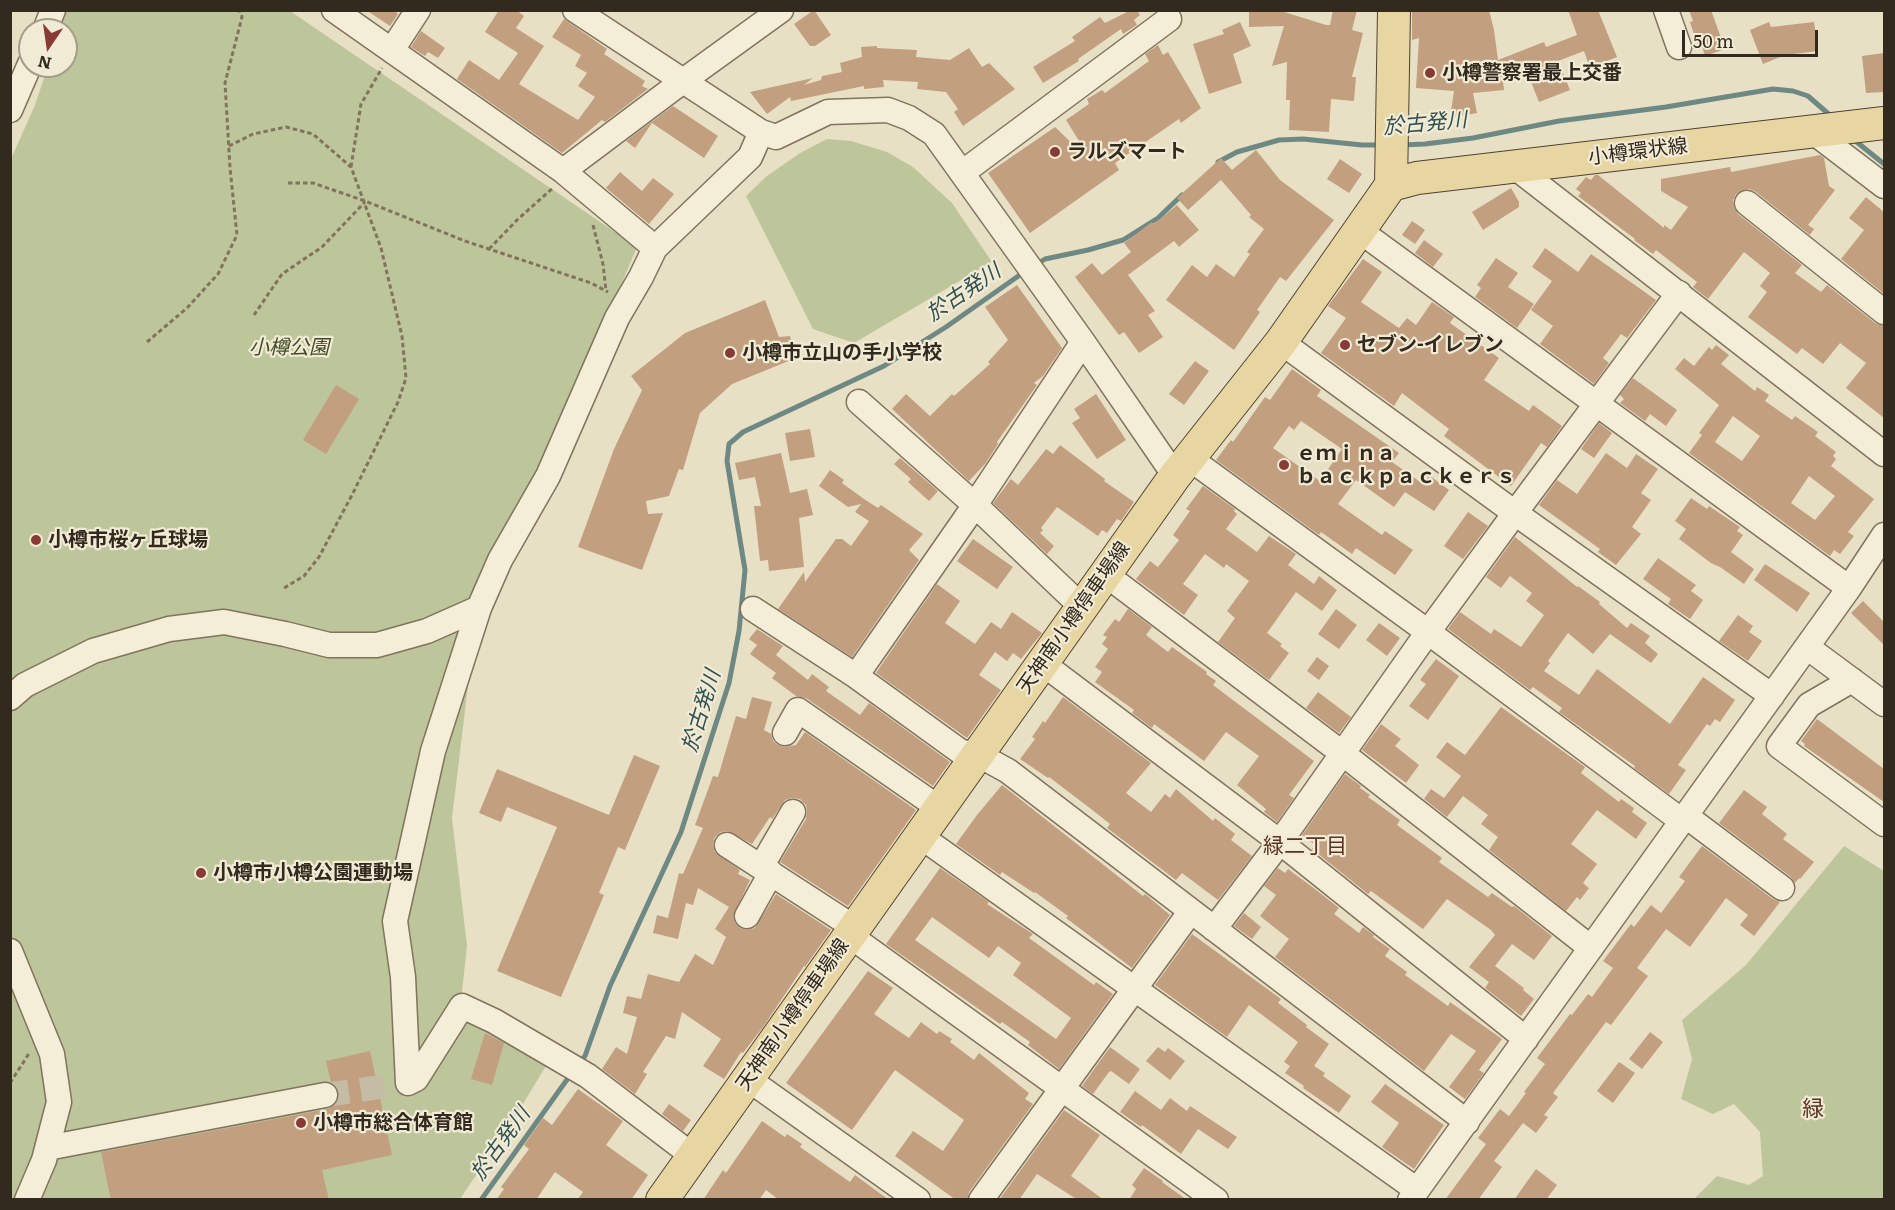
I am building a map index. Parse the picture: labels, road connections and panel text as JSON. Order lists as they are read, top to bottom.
{
  "streets": {
    "main road": ["小樽環状線", "天神南小樽停車場線"]
  },
  "crossings": [
    ["小樽環状線", "天神南小樽停車場線"]
  ],
  "districts": ["緑二丁目", "緑"],
  "water": ["於古発川"],
  "parks": ["小樽公園"],
  "places": [
    "小樽警察署最上交番",
    "ラルズマート",
    "セブン-イレブン",
    "小樽市立山の手小学校",
    "ｅｍｉｎａ ｂａｃｋｐａｃｋｅｒｓ",
    "小樽市桜ヶ丘球場",
    "小樽市小樽公園運動場",
    "小樽市総合体育館"
  ],
  "scale_bar": "50 m",
  "north": "bottom"
}
